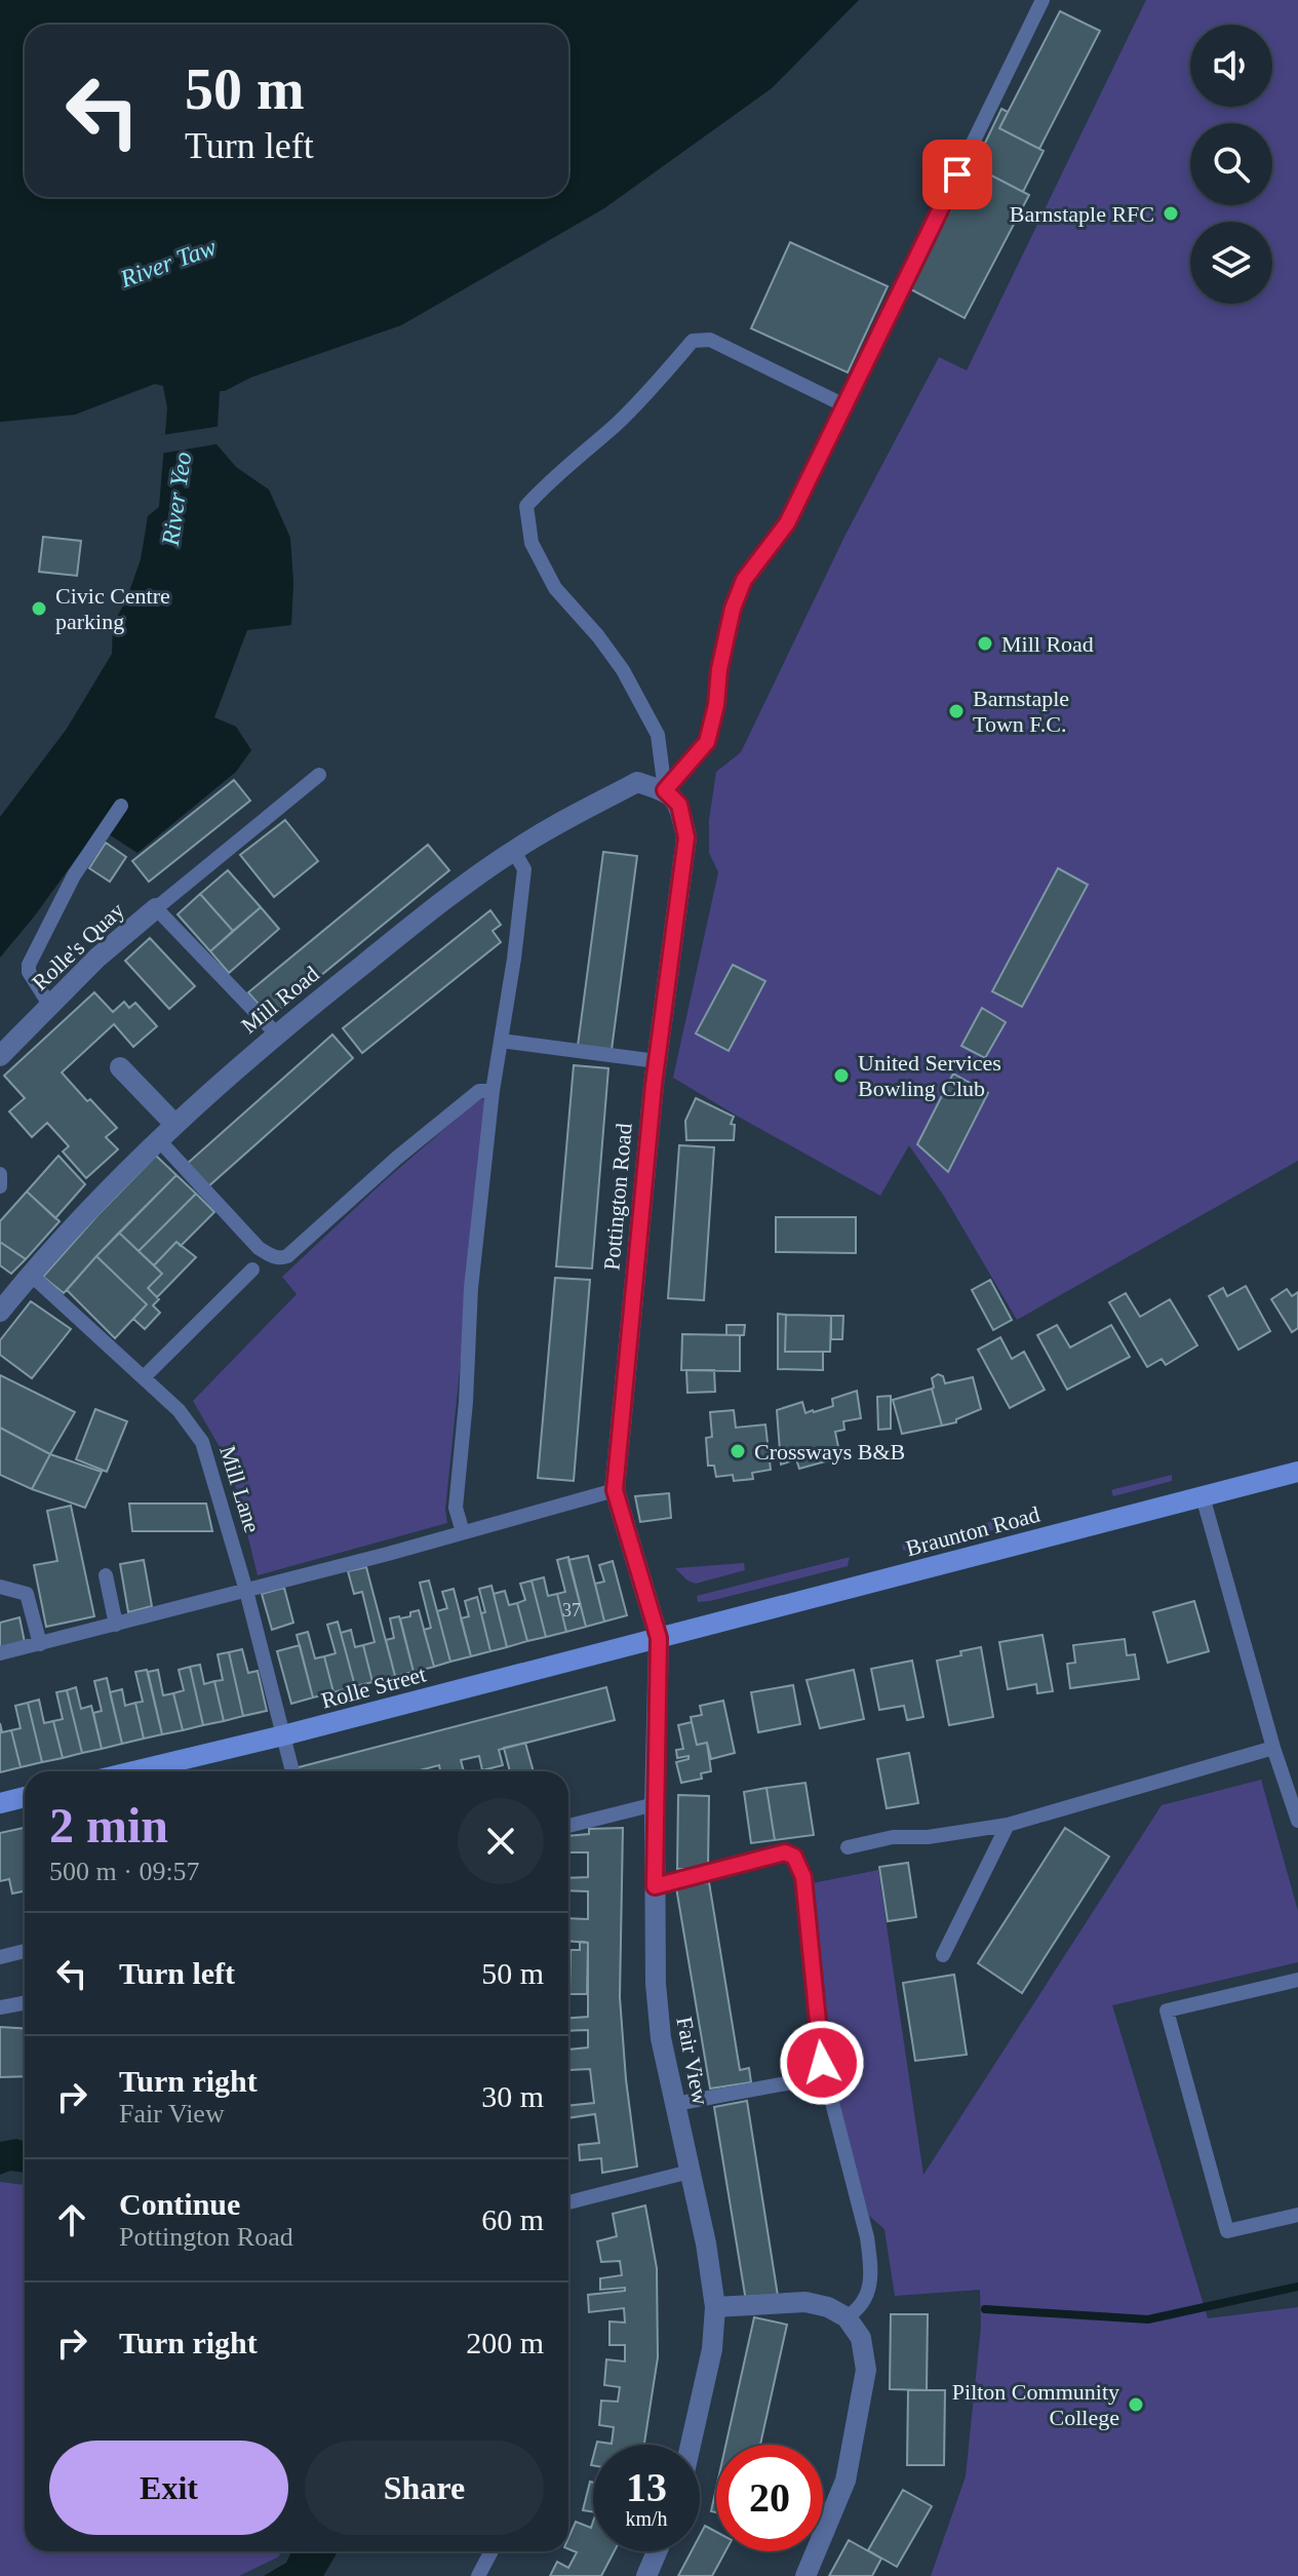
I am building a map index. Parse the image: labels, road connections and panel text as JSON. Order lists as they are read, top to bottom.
{
  "streets": {
    "main road": ["Braunton Road", "Rolle Street"],
    "street": [
      "Rolle's Quay",
      "Mill Road",
      "Pottington Road",
      "Fair View"
    ],
    "lane": ["Mill Lane"]
  },
  "crossings": [
    ["Mill Road", "Pottington Road"],
    ["Mill Road", "Mill Lane"],
    ["Pottington Road", "Braunton Road"],
    ["Pottington Road", "Rolle Street"],
    ["Pottington Road", "Fair View"],
    ["Mill Lane", "Rolle Street"],
    ["Braunton Road", "Rolle Street"],
    ["Braunton Road", "Fair View"],
    ["Rolle Street", "Fair View"]
  ],
  "water": ["River Taw", "River Yeo"],
  "places": [
    "Barnstaple RFC",
    "Civic Centre parking",
    "Mill Road",
    "Barnstaple Town F.C.",
    "United Services Bowling Club",
    "Crossways B&B",
    "Pilton Community College"
  ],
  "house_numbers": ["37"],
  "page": {
    "turn": ["50 m", "Turn left"],
    "heading": ["2 min", "500 m · 09:57"],
    "list": [
      {
        "name": "Turn left",
        "value": "50 m"
      },
      {
        "name": "Turn right",
        "note": "Fair View",
        "value": "30 m"
      },
      {
        "name": "Continue",
        "note": "Pottington Road",
        "value": "60 m"
      },
      {
        "name": "Turn right",
        "value": "200 m"
      }
    ],
    "buttons": ["Exit", "Share"],
    "speed": "13 km/h",
    "limit": "20"
  }
}
